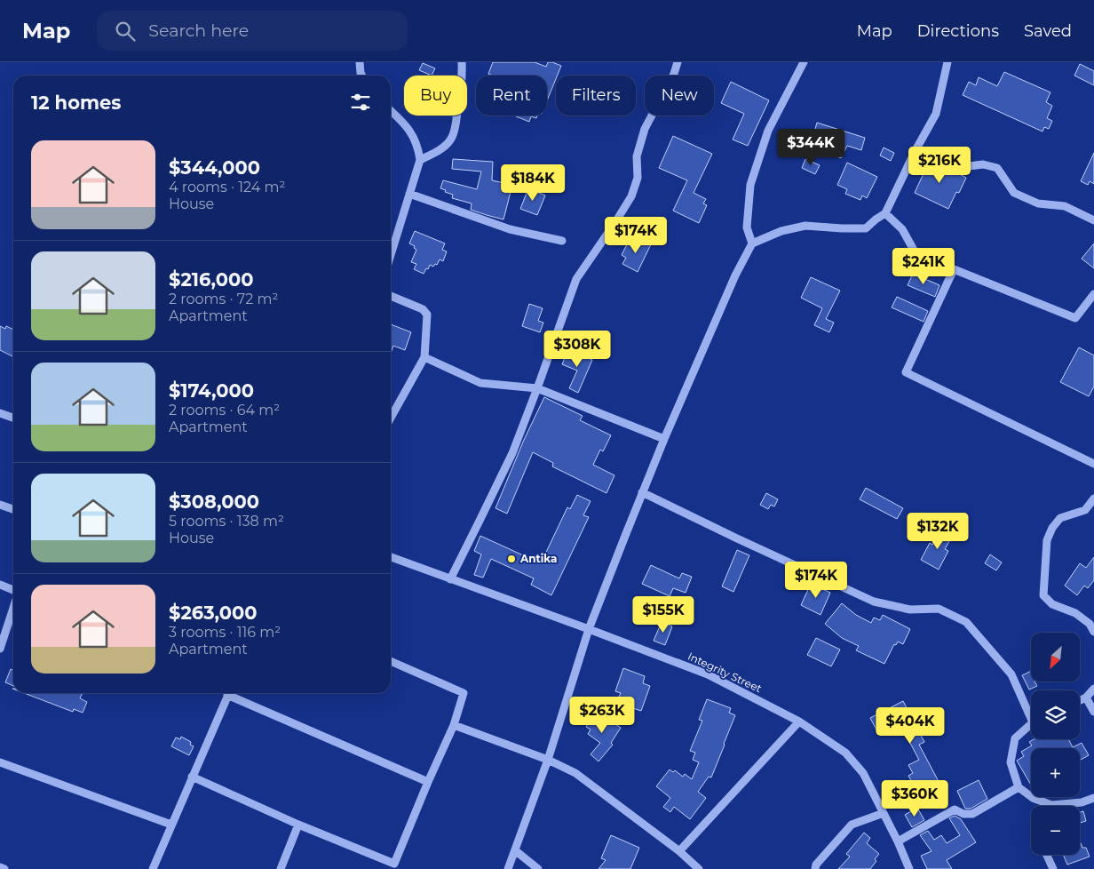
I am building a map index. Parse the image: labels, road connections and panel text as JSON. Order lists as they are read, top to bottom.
{
  "streets": {
    "street": ["Integrity Street"]
  },
  "places": ["Antika"],
  "north": "bottom left",
  "page": {
    "header": "Map",
    "search": "Search here",
    "nav": ["Map", "Directions", "Saved"],
    "chip": [
      "Buy",
      "Rent",
      "Filters",
      "New"
    ],
    "heading": "12 homes",
    "price": [
      "$344K",
      "$216K",
      "$184K",
      "$174K",
      "$241K",
      "$308K",
      "$132K",
      "$174K",
      "$155K",
      "$263K",
      "$404K",
      "$360K"
    ],
    "list": [
      {
        "name": "$344,000",
        "note": "4 rooms · 124 m² · House"
      },
      {
        "name": "$216,000",
        "note": "2 rooms · 72 m² · Apartment"
      },
      {
        "name": "$174,000",
        "note": "2 rooms · 64 m² · Apartment"
      },
      {
        "name": "$308,000",
        "note": "5 rooms · 138 m² · House"
      },
      {
        "name": "$263,000",
        "note": "3 rooms · 116 m² · Apartment"
      }
    ],
    "map_buttons": ["+", "−"]
  }
}
